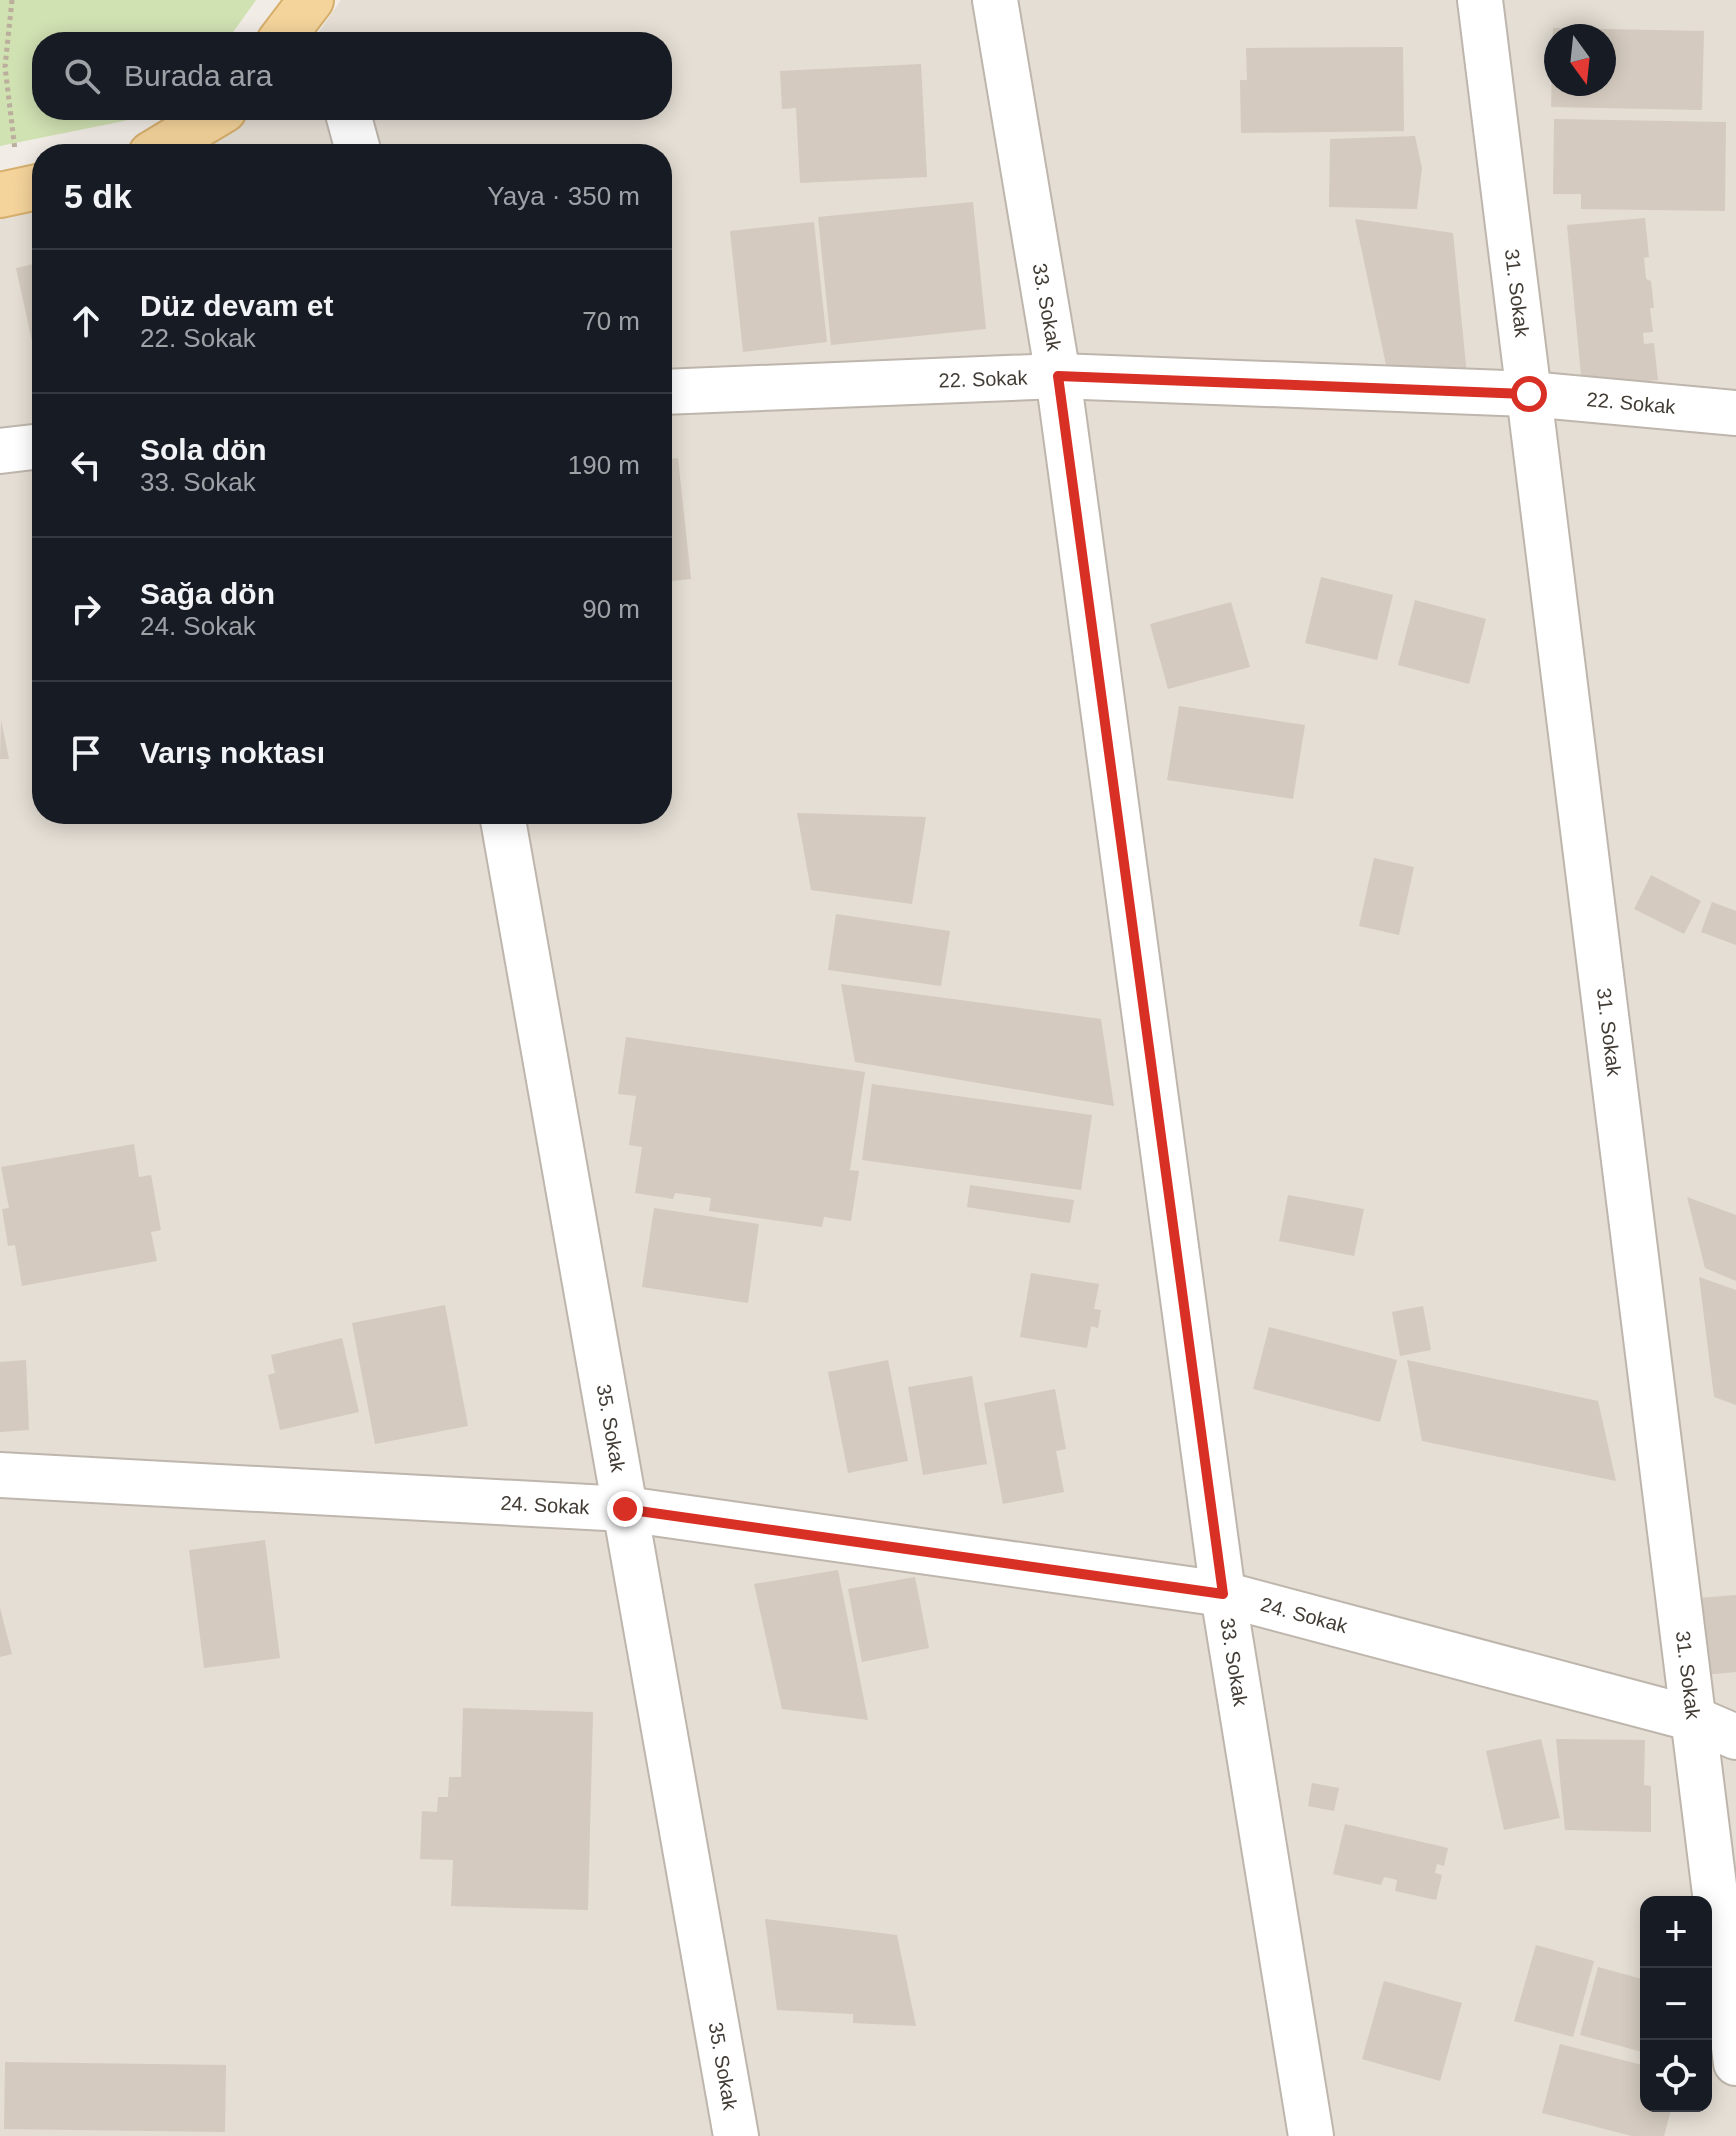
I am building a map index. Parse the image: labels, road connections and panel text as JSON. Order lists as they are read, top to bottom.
{
  "streets": {
    "street": [
      "31. Sokak",
      "33. Sokak",
      "22. Sokak",
      "35. Sokak",
      "24. Sokak"
    ]
  },
  "crossings": [
    ["31. Sokak", "22. Sokak"],
    ["31. Sokak", "24. Sokak"],
    ["33. Sokak", "22. Sokak"],
    ["33. Sokak", "24. Sokak"],
    ["35. Sokak", "24. Sokak"]
  ],
  "north": "bottom",
  "page": {
    "search": "Burada ara",
    "heading": ["5 dk", "Yaya · 350 m"],
    "list": [
      ["Düz devam et", "22. Sokak", "70 m"],
      ["Sola dön", "33. Sokak", "190 m"],
      ["Sağa dön", "24. Sokak", "90 m"],
      "Varış noktası"
    ],
    "map_buttons": ["+", "−"]
  }
}
